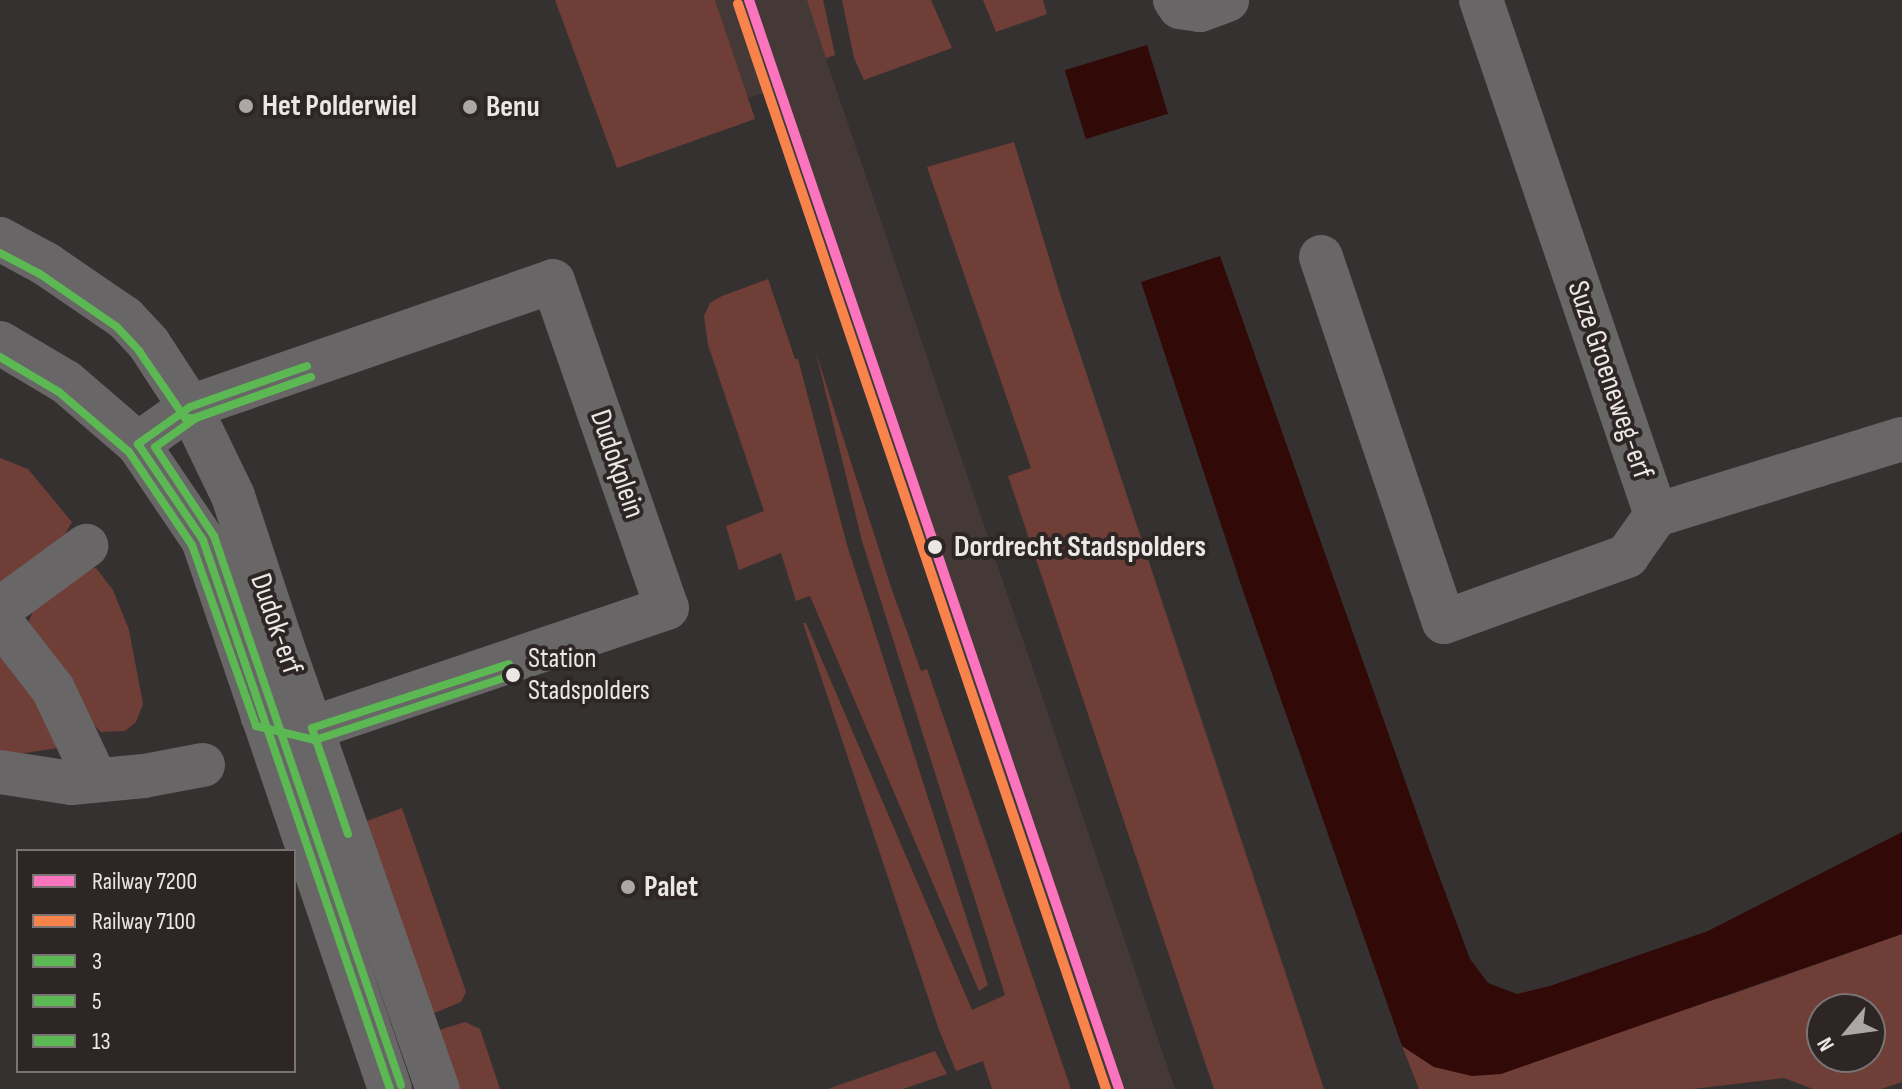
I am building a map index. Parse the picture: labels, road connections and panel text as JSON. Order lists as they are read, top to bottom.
{
  "streets": {
    "street": ["Suze Groeneweg-erf", "Dudokplein", "Dudok-erf"]
  },
  "crossings": [
    ["Dudokplein", "Dudok-erf"]
  ],
  "places": [
    "Het Polderwiel",
    "Benu",
    "Dordrecht Stadspolders",
    "Station Stadspolders",
    "Palet"
  ],
  "lines": [
    "rail line 7200",
    "rail line 7100",
    "transit line 5",
    "transit line 3",
    "transit line 13"
  ],
  "legend": [
    "Railway 7200",
    "Railway 7100",
    "3",
    "5",
    "13"
  ],
  "north": "bottom left"
}
